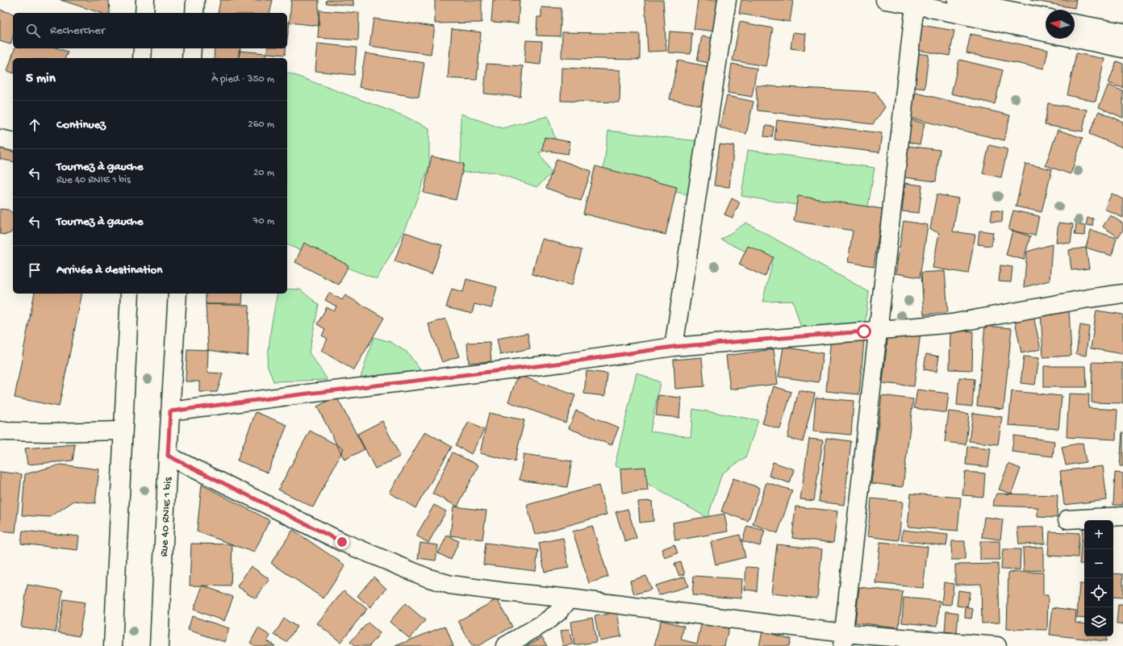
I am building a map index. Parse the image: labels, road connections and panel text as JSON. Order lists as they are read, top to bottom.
{
  "streets": {
    "street": ["Rue 40 RNIE 1 bis"]
  },
  "north": "left",
  "page": {
    "search": "Rechercher",
    "heading": ["5 min", "À pied · 350 m"],
    "list": [
      ["Continuez", "260 m"],
      ["Tournez à gauche", "Rue 40 RNIE 1 bis", "20 m"],
      ["Tournez à gauche", "70 m"],
      "Arrivée à destination"
    ],
    "map_buttons": ["+", "−"]
  }
}
